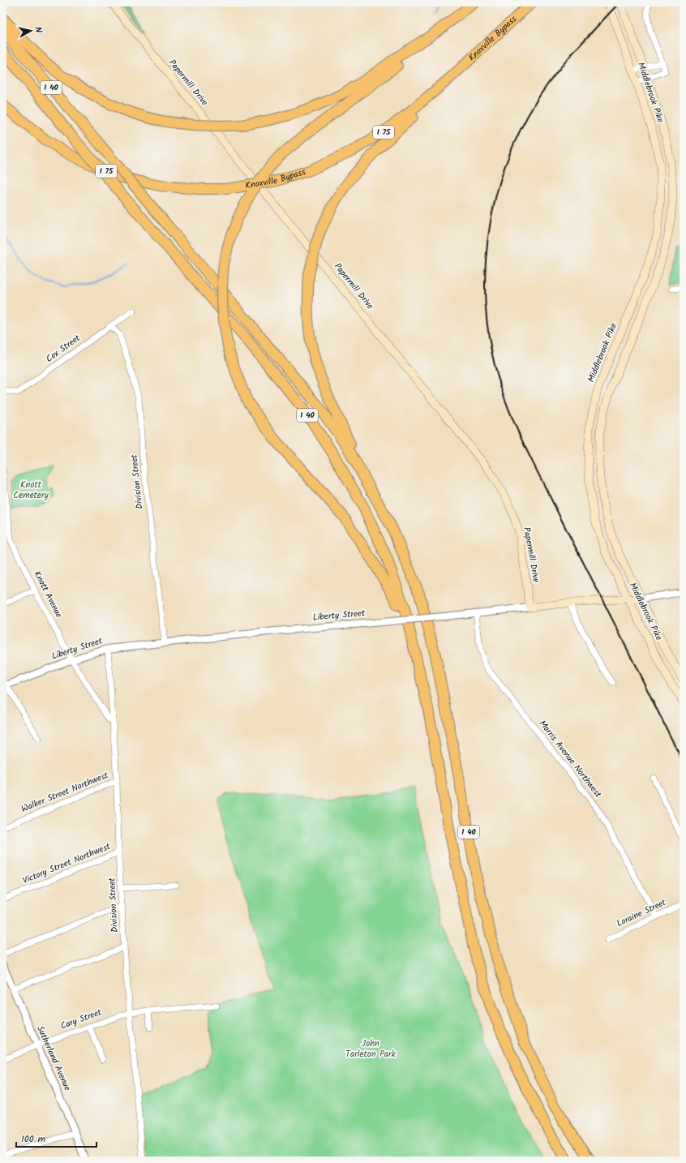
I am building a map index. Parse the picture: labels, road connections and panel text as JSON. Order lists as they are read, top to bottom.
{
  "streets": {
    "highway": ["Knoxville Bypass", "I 40", "I 75"],
    "main road": ["Papermill Drive", "Middlebrook Pike", "Liberty Street"],
    "street": [
      "Cox Street",
      "Division Street",
      "Knott Avenue",
      "Morris Avenue Northwest",
      "Walker Street Northwest",
      "Victory Street Northwest",
      "Loraine Street",
      "Cary Street",
      "Sutherland Avenue"
    ]
  },
  "crossings": [
    ["Papermill Drive", "Liberty Street"],
    ["Middlebrook Pike", "Liberty Street"],
    ["Cox Street", "Division Street"],
    ["Division Street", "Knott Avenue"],
    ["Division Street", "Liberty Street"],
    ["Division Street", "Walker Street Northwest"],
    ["Division Street", "Victory Street Northwest"],
    ["Division Street", "Cary Street"],
    ["Knott Avenue", "Liberty Street"],
    ["Liberty Street", "Morris Avenue Northwest"],
    ["Morris Avenue Northwest", "Loraine Street"],
    ["Cary Street", "Sutherland Avenue"]
  ],
  "parks": ["Knott Cemetery", "John Tarleton Park"],
  "scale_bar": "100 m",
  "north": "right"
}
